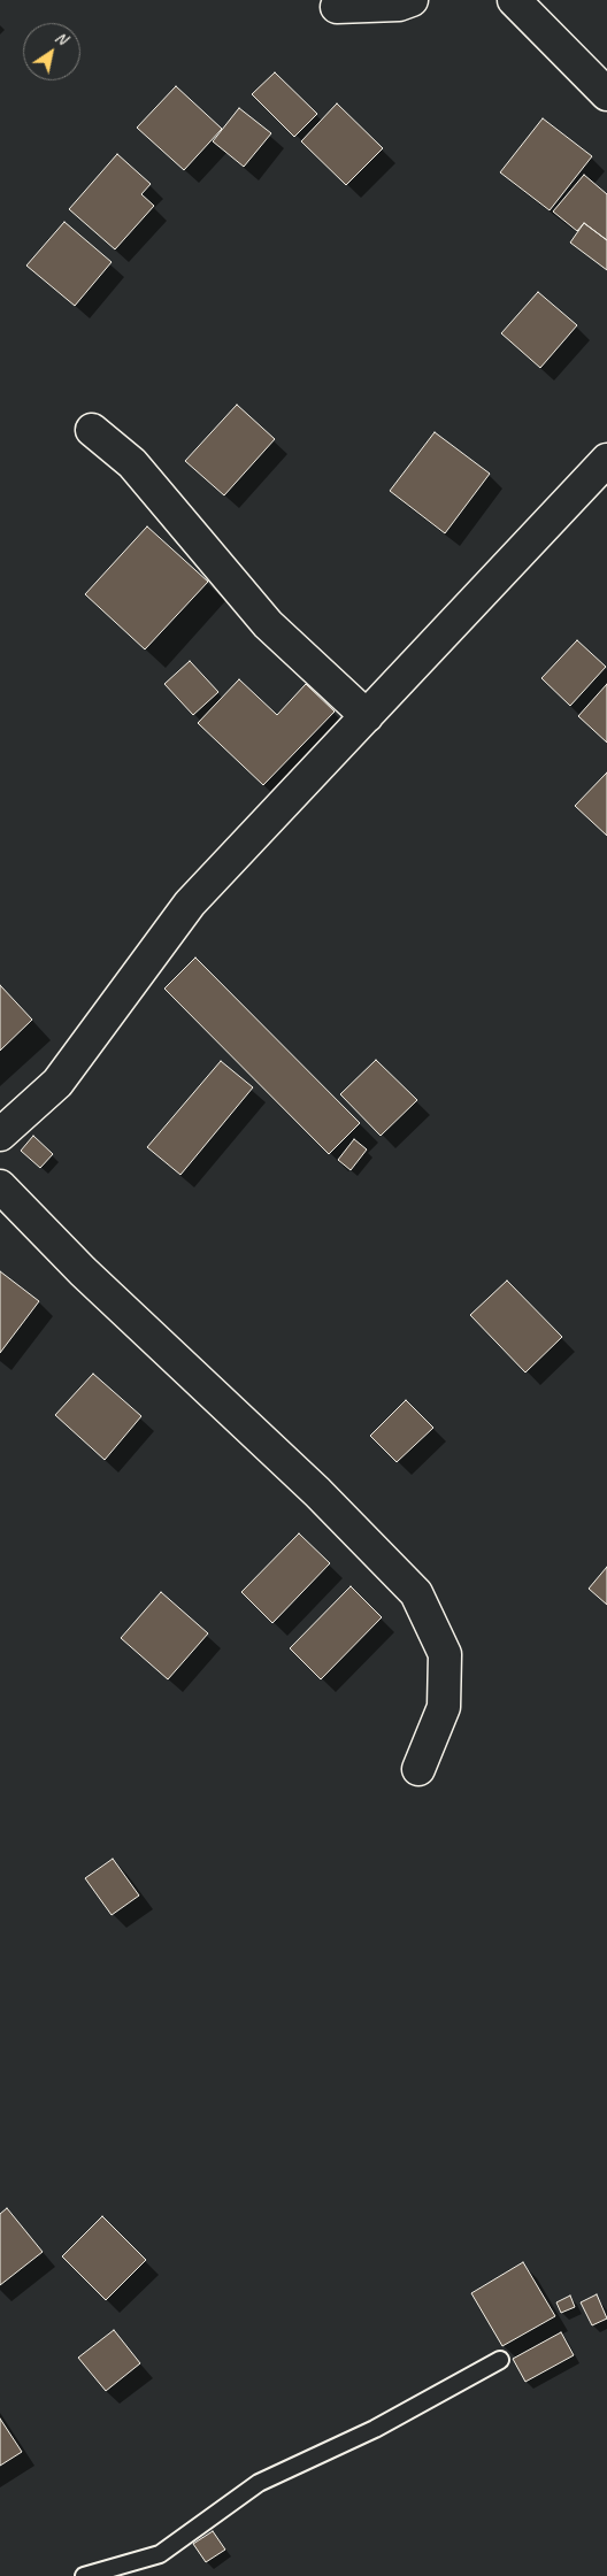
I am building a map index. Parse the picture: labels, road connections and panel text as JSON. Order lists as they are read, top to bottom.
{
  "north": "top right"
}
